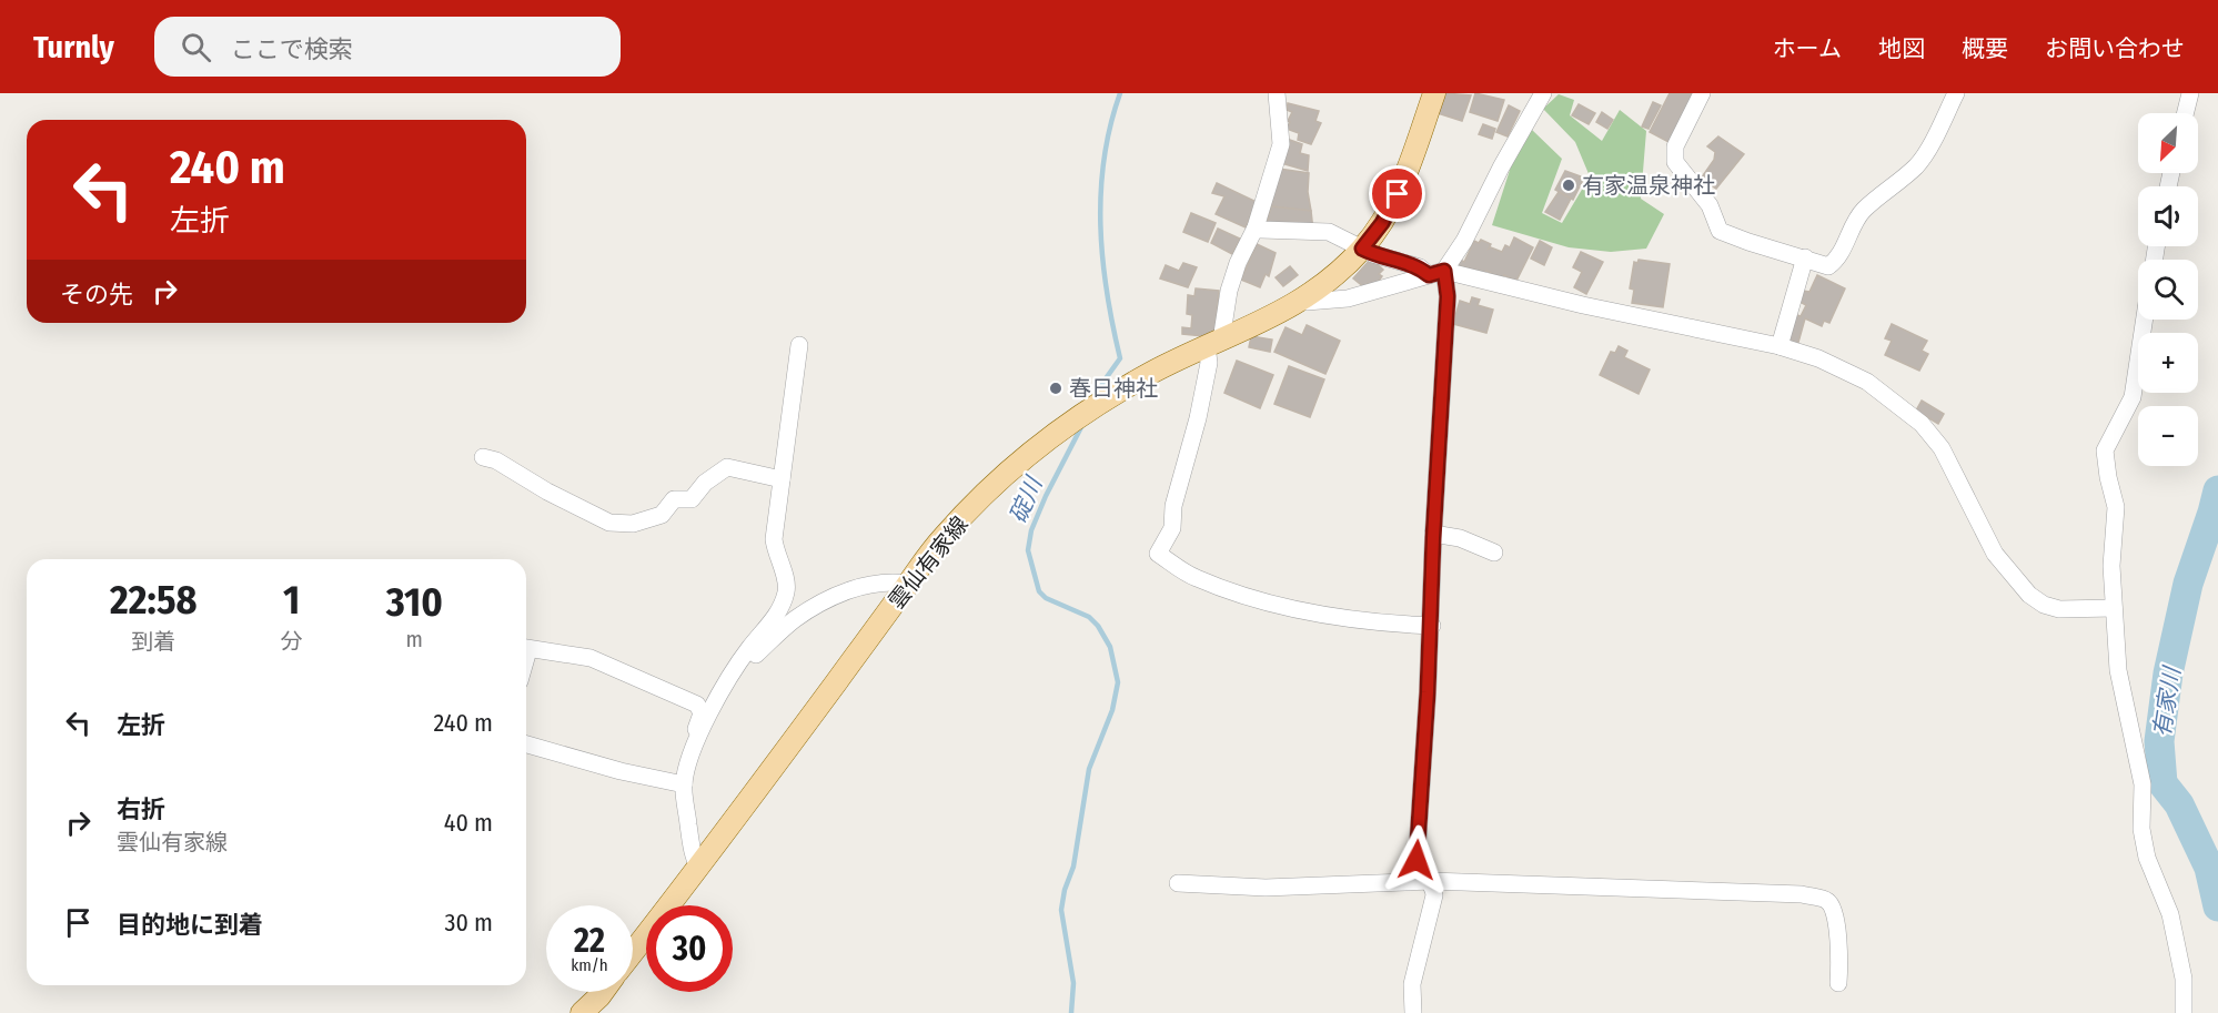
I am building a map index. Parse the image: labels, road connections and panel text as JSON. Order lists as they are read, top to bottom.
{
  "streets": {
    "main road": ["雲仙有家線"]
  },
  "water": ["碇川", "有家川"],
  "places": ["有家温泉神社", "春日神社"],
  "north": "bottom left",
  "page": {
    "header": "Turnly",
    "search": "ここで検索",
    "nav": [
      "ホーム",
      "地図",
      "概要",
      "お問い合わせ"
    ],
    "map_buttons": ["+", "−"],
    "turn": ["240 m", "左折"],
    "then": "その先",
    "eta": [
      "22:58",
      "到着",
      "1",
      "分",
      "310",
      "m"
    ],
    "list": [
      {
        "name": "左折",
        "value": "240 m"
      },
      {
        "name": "右折",
        "note": "雲仙有家線",
        "value": "40 m"
      },
      {
        "name": "目的地に到着",
        "value": "30 m"
      }
    ],
    "speed": "22 km/h",
    "limit": "30"
  }
}
